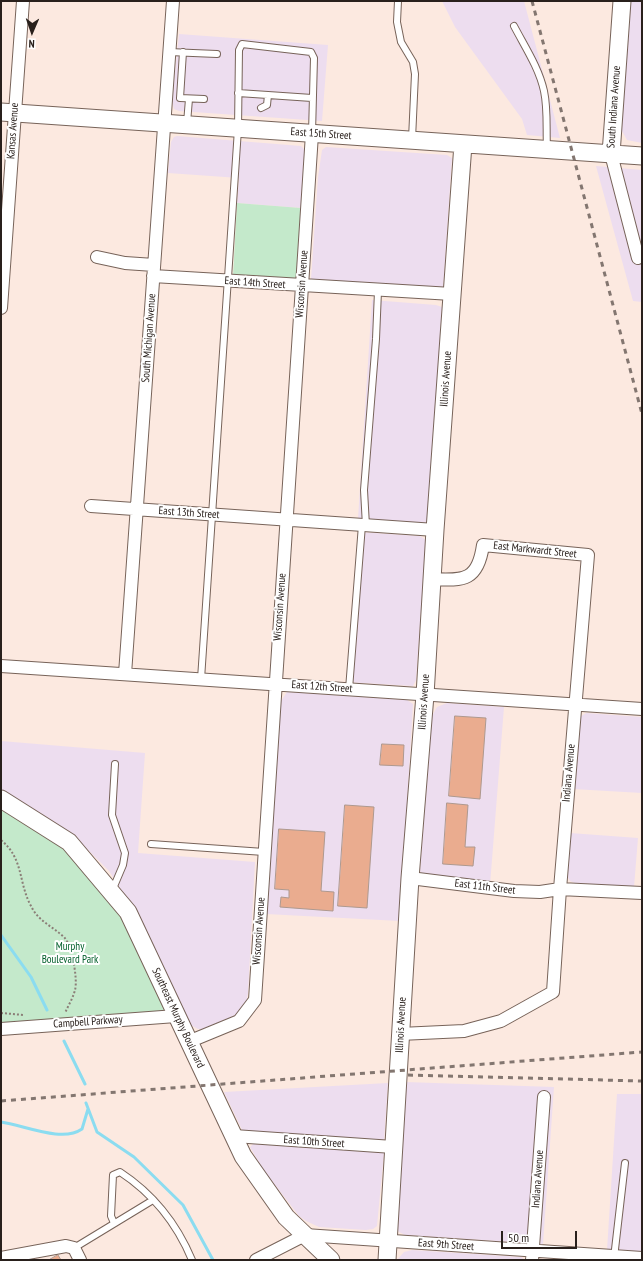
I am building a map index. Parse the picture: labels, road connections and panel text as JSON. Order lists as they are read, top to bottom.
{
  "streets": {
    "street": [
      "South Indiana Avenue",
      "Kansas Avenue",
      "East 15th Street",
      "East 14th Street",
      "Wisconsin Avenue",
      "South Michigan Avenue",
      "Illinois Avenue",
      "East 13th Street",
      "East Markwardt Street",
      "East 12th Street",
      "Indiana Avenue",
      "East 11th Street",
      "Southeast Murphy Boulevard",
      "Campbell Parkway",
      "East 10th Street",
      "East 9th Street"
    ]
  },
  "crossings": [
    ["South Indiana Avenue", "East 15th Street"],
    ["Kansas Avenue", "East 15th Street"],
    ["East 15th Street", "Wisconsin Avenue"],
    ["East 15th Street", "South Michigan Avenue"],
    ["East 15th Street", "Illinois Avenue"],
    ["East 14th Street", "Wisconsin Avenue"],
    ["East 14th Street", "South Michigan Avenue"],
    ["East 14th Street", "Illinois Avenue"],
    ["Wisconsin Avenue", "East 13th Street"],
    ["Wisconsin Avenue", "East 12th Street"],
    ["Wisconsin Avenue", "Southeast Murphy Boulevard"],
    ["South Michigan Avenue", "East 13th Street"],
    ["South Michigan Avenue", "East 12th Street"],
    ["Illinois Avenue", "East Markwardt Street"],
    ["Illinois Avenue", "East 12th Street"],
    ["Illinois Avenue", "Indiana Avenue"],
    ["Illinois Avenue", "East 11th Street"],
    ["Illinois Avenue", "East 10th Street"],
    ["Illinois Avenue", "East 9th Street"],
    ["East Markwardt Street", "Indiana Avenue"],
    ["East 12th Street", "Indiana Avenue"],
    ["Indiana Avenue", "East 11th Street"],
    ["Indiana Avenue", "East 9th Street"],
    ["Southeast Murphy Boulevard", "Campbell Parkway"],
    ["Southeast Murphy Boulevard", "East 10th Street"],
    ["Southeast Murphy Boulevard", "East 9th Street"]
  ],
  "parks": ["Murphy Boulevard Park"],
  "scale_bar": "50 m",
  "north": "bottom"
}
